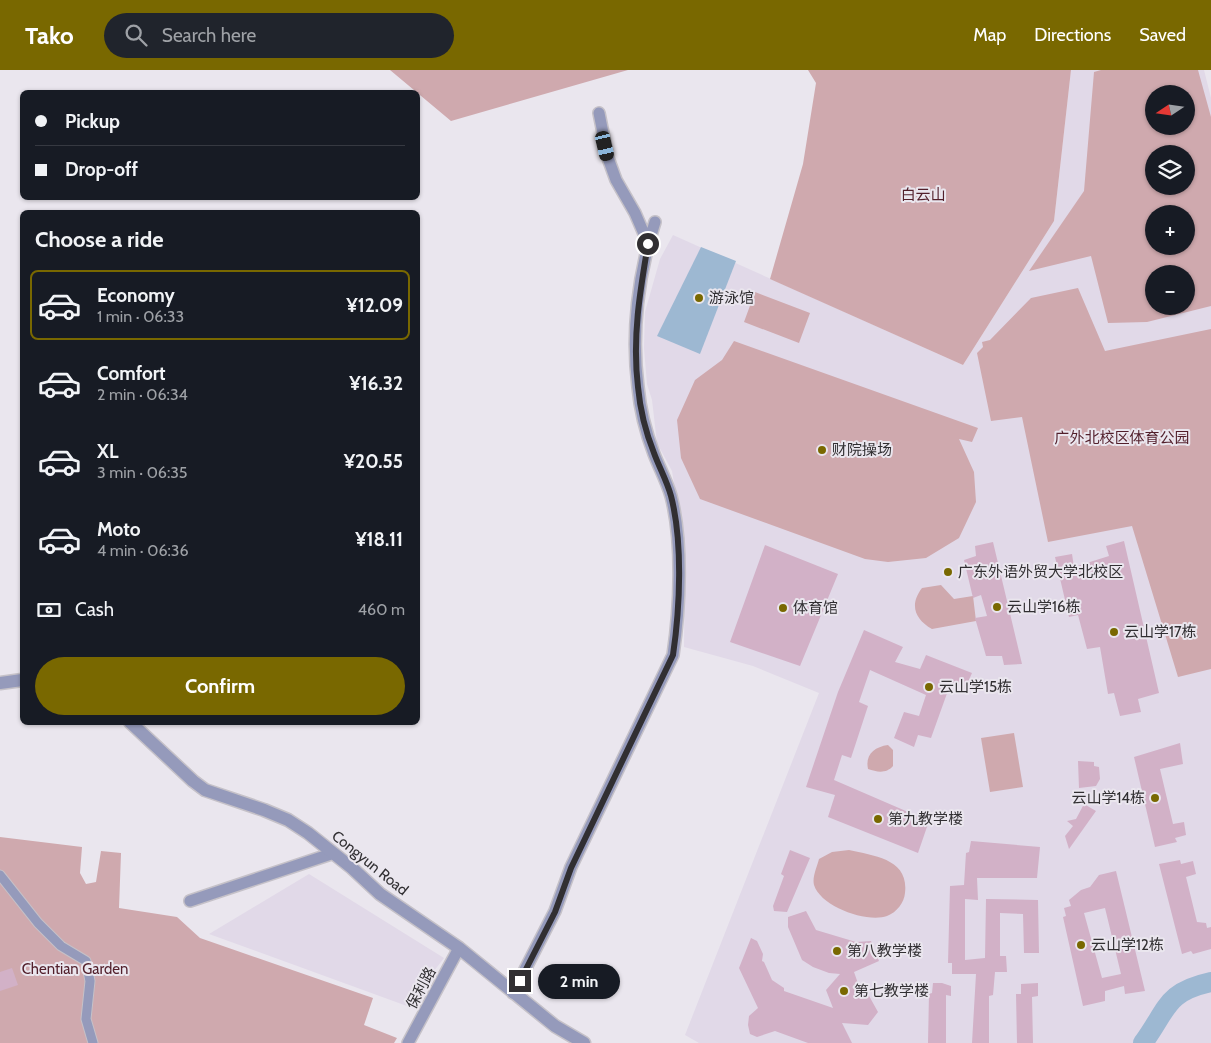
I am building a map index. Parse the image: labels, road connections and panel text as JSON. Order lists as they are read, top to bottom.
{
  "streets": {
    "street": ["Congyun Road", "保利路"]
  },
  "crossings": [
    ["Congyun Road", "保利路"]
  ],
  "parks": ["白云山", "广外北校区体育公园", "Chentian Garden"],
  "places": [
    "游泳馆",
    "财院操场",
    "广东外语外贸大学北校区",
    "云山学16栋",
    "体育馆",
    "云山学17栋",
    "云山学15栋",
    "云山学14栋",
    "第九教学楼",
    "云山学12栋",
    "第八教学楼",
    "第七教学楼"
  ],
  "north": "left",
  "page": {
    "header": "Tako",
    "search": "Search here",
    "nav": ["Map", "Directions", "Saved"],
    "map_buttons": ["+", "−"],
    "banner": ["Pickup", "Drop-off"],
    "heading": "Choose a ride",
    "list": [
      {
        "name": "Economy",
        "note": "1 min · 06:33",
        "value": "¥12.09"
      },
      {
        "name": "Comfort",
        "note": "2 min · 06:34",
        "value": "¥16.32"
      },
      {
        "name": "XL",
        "note": "3 min · 06:35",
        "value": "¥20.55"
      },
      {
        "name": "Moto",
        "note": "4 min · 06:36",
        "value": "¥18.11"
      }
    ],
    "pay": ["Cash", "460 m"],
    "buttons": "Confirm",
    "bubble": "2 min"
  }
}
